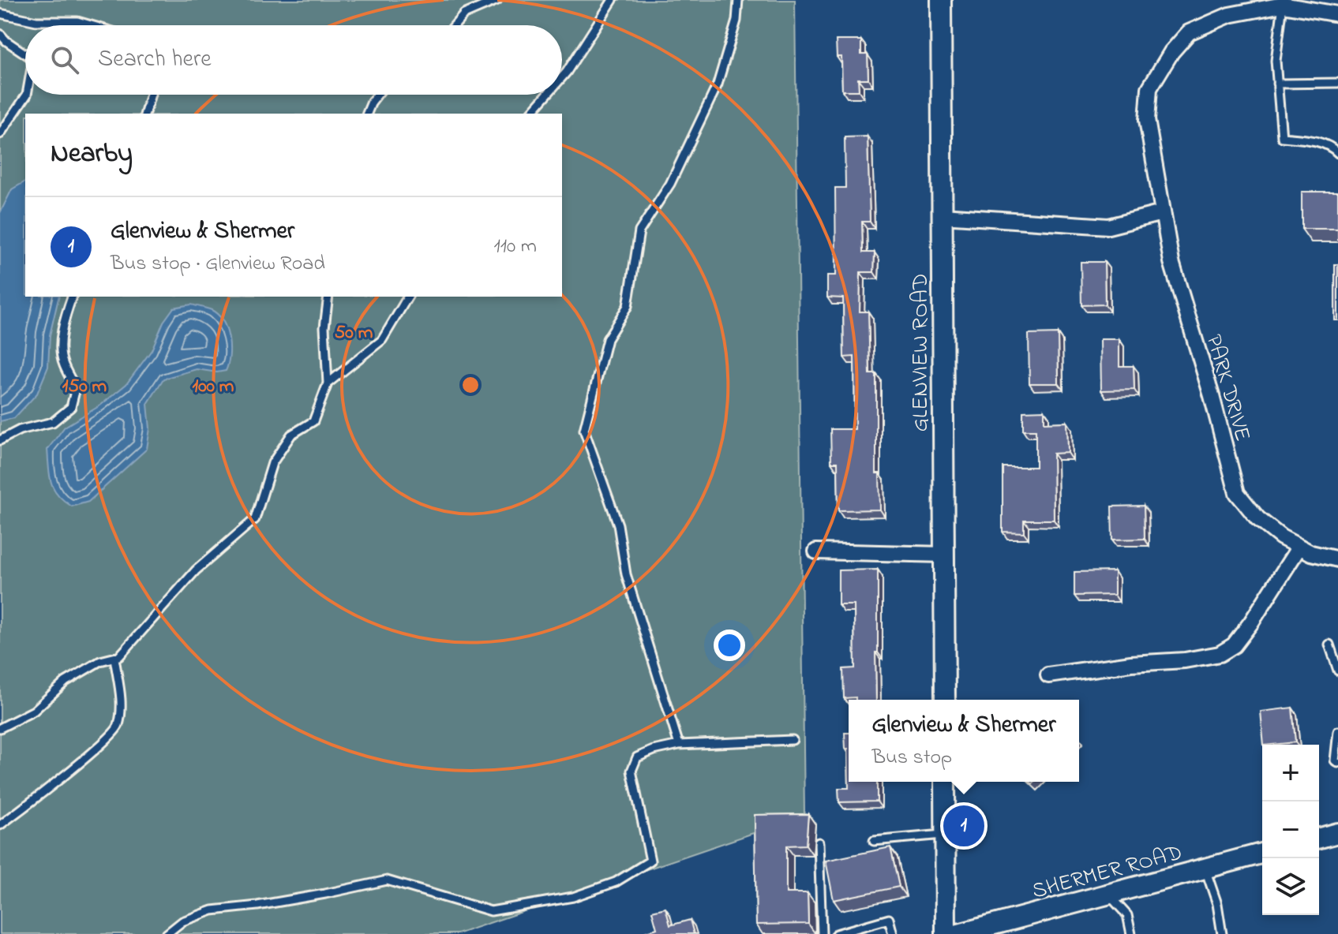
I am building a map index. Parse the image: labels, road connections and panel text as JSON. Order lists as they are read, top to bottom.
{
  "streets": {
    "main road": ["GLENVIEW ROAD", "SHERMER ROAD"],
    "street": ["PARK DRIVE"]
  },
  "page": {
    "search": "Search here",
    "heading": "Nearby",
    "list": [
      {
        "mark": "1",
        "name": "Glenview & Shermer",
        "note": "Bus stop · Glenview Road",
        "value": "110 m"
      }
    ],
    "popup": ["Glenview & Shermer", "Bus stop"],
    "map_buttons": ["+", "−"],
    "pins": "1"
  },
  "rings": ["50 m", "150 m", "100 m"]
}
